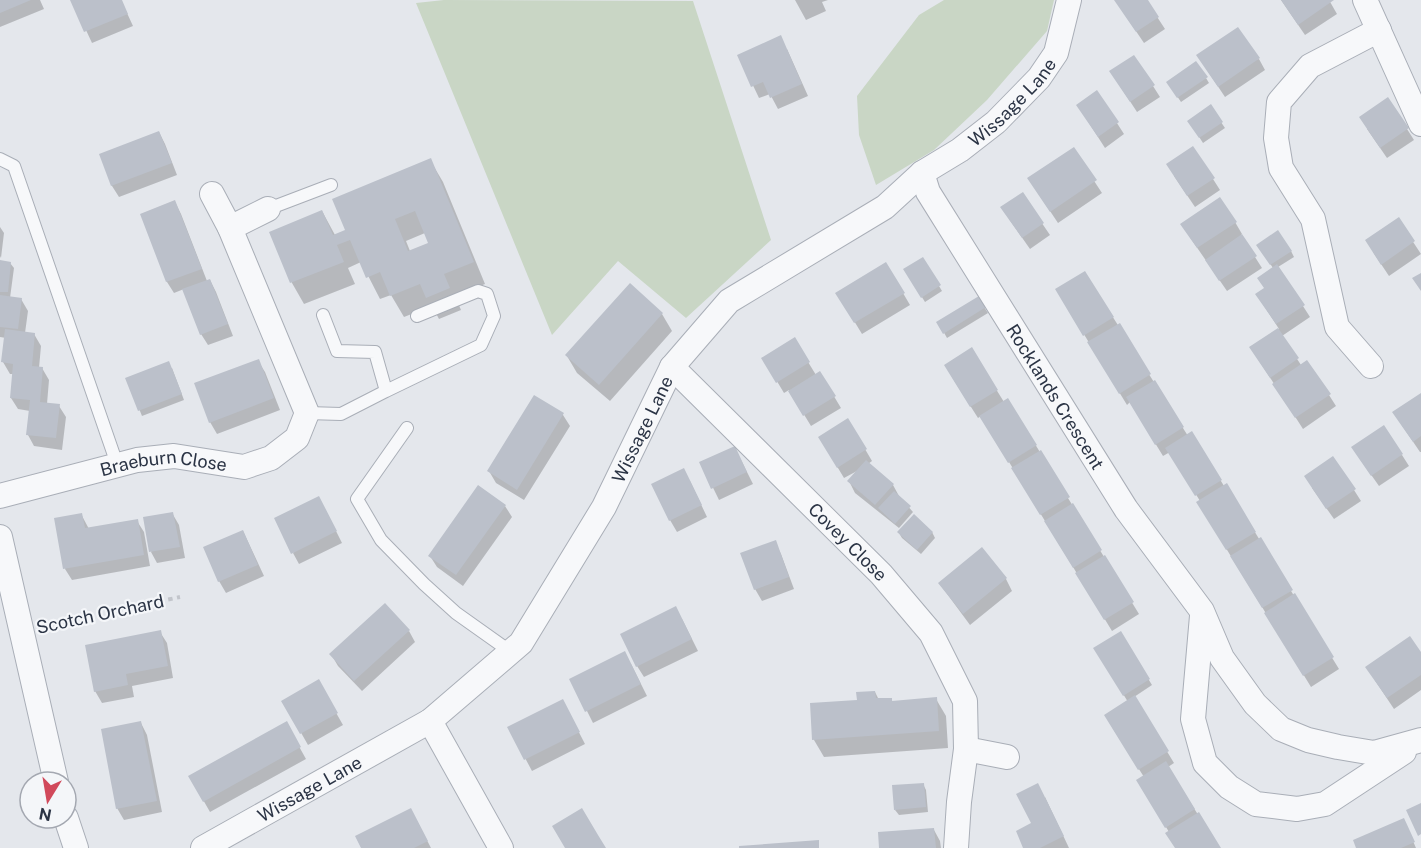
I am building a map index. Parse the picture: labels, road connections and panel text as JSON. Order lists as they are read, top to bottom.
{
  "streets": {
    "street": [
      "Wissage Lane",
      "Rocklands Crescent",
      "Braeburn Close",
      "Covey Close",
      "Scotch Orchard"
    ]
  },
  "crossings": [
    ["Wissage Lane", "Rocklands Crescent"],
    ["Wissage Lane", "Covey Close"]
  ],
  "north": "bottom"
}
